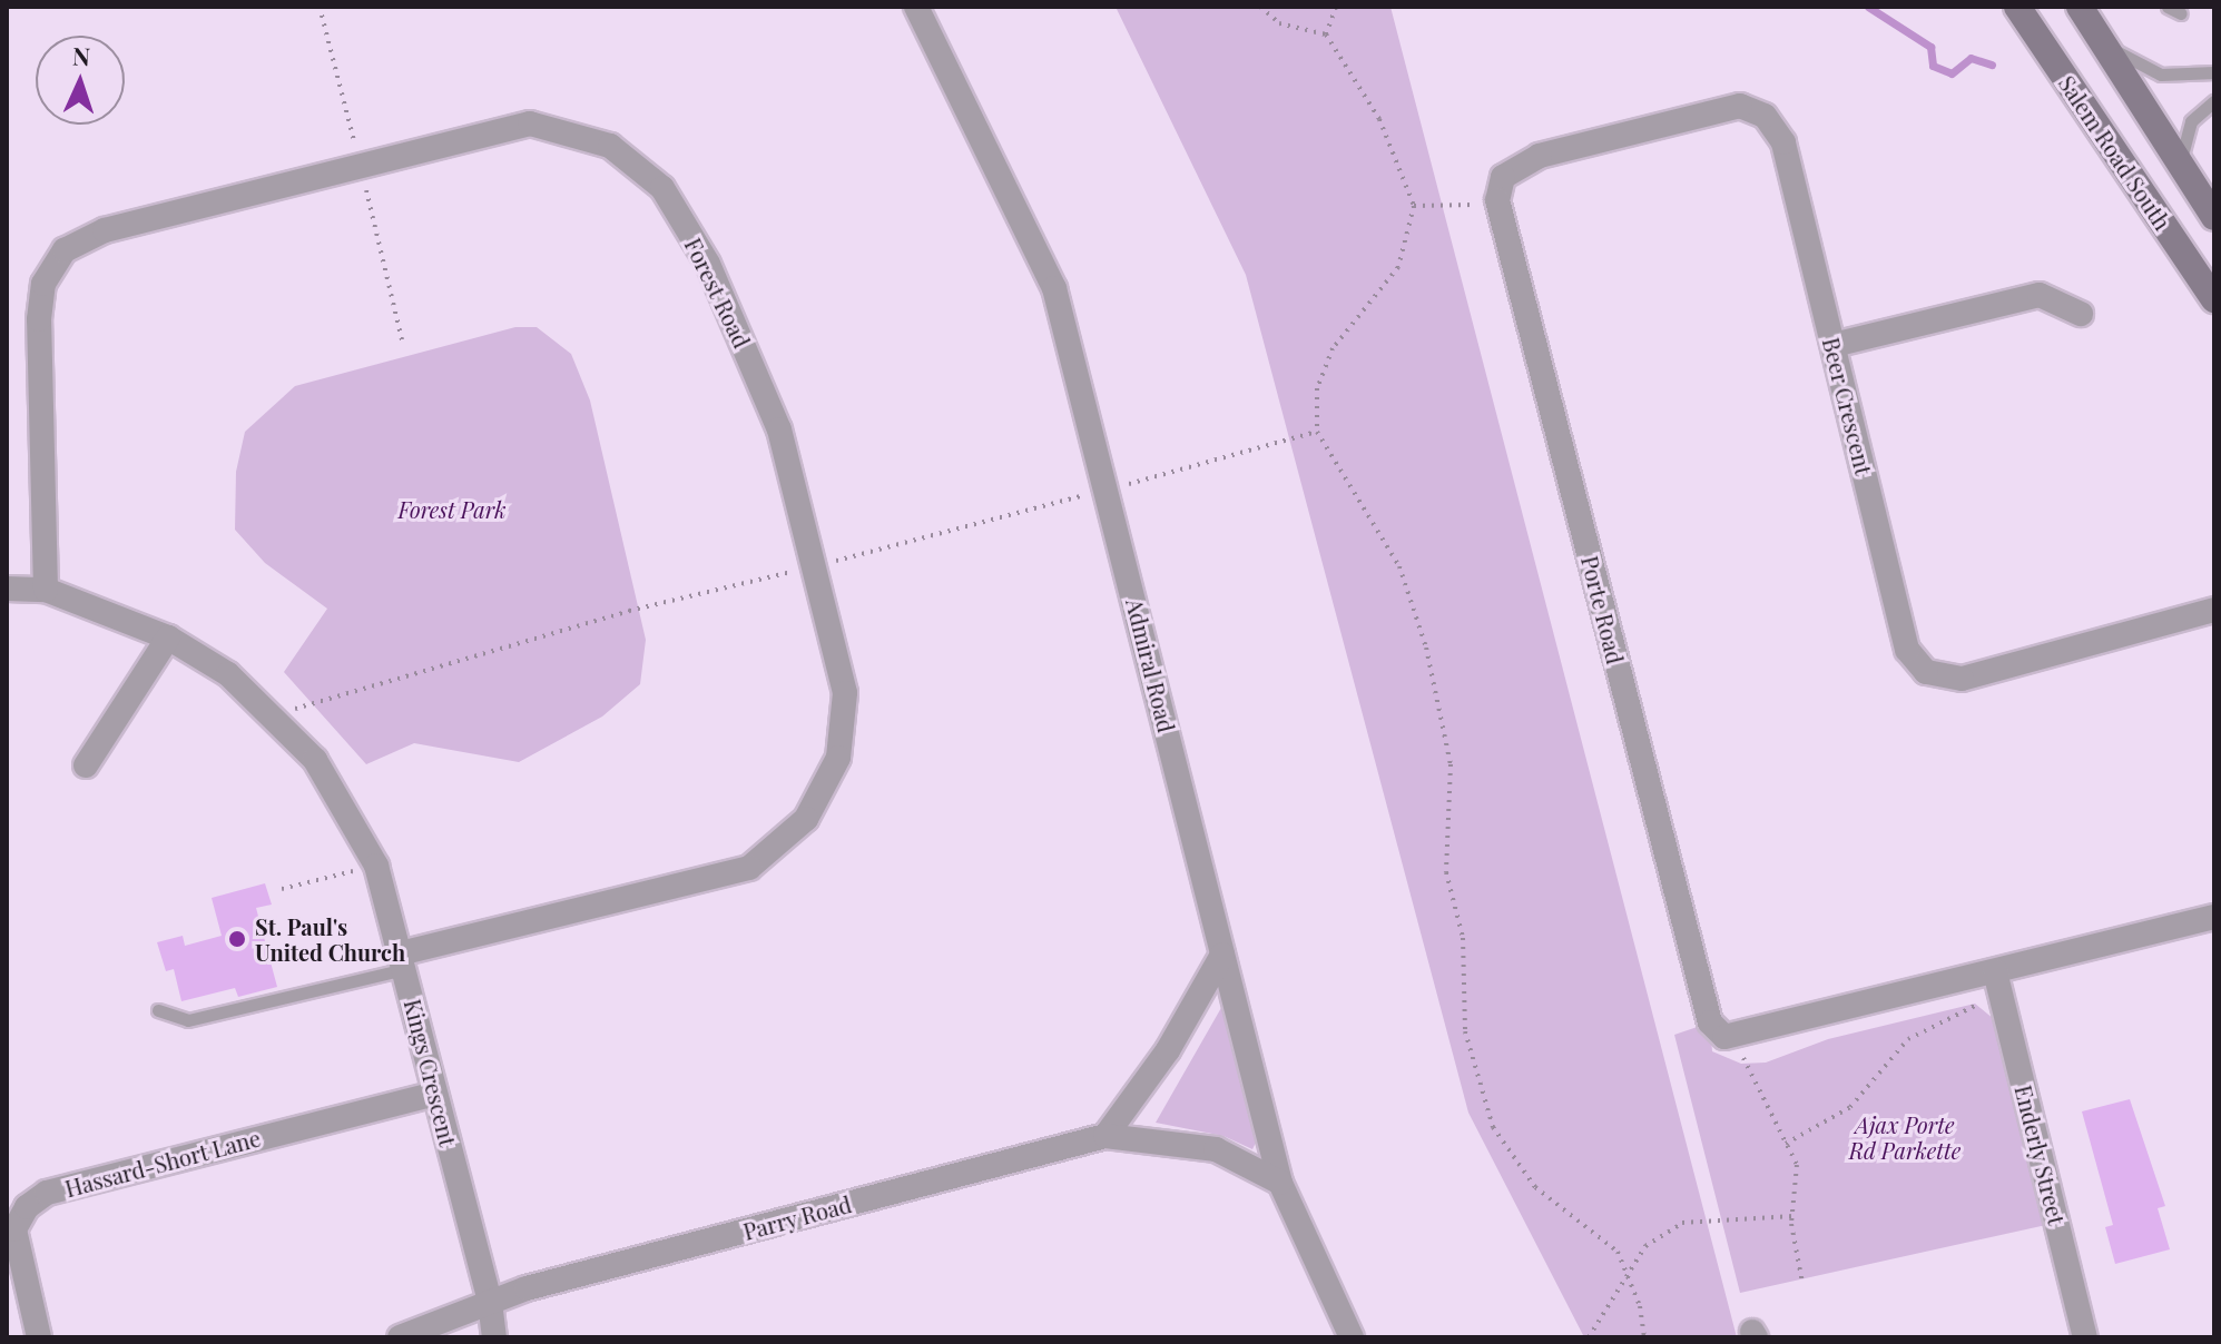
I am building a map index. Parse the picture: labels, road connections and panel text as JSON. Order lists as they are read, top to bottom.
{
  "streets": {
    "main road": ["Salem Road South"],
    "street": [
      "Forest Road",
      "Beer Crescent",
      "Porte Road",
      "Admiral Road",
      "Kings Crescent",
      "Enderly Street",
      "Hassard-Short Lane",
      "Parry Road"
    ]
  },
  "crossings": [
    ["Forest Road", "Kings Crescent"],
    ["Beer Crescent", "Porte Road"],
    ["Admiral Road", "Parry Road"],
    ["Kings Crescent", "Hassard-Short Lane"],
    ["Kings Crescent", "Parry Road"]
  ],
  "parks": ["Forest Park", "Ajax Porte Rd Parkette"],
  "places": ["St. Paul's United Church"],
  "north": "top"
}
